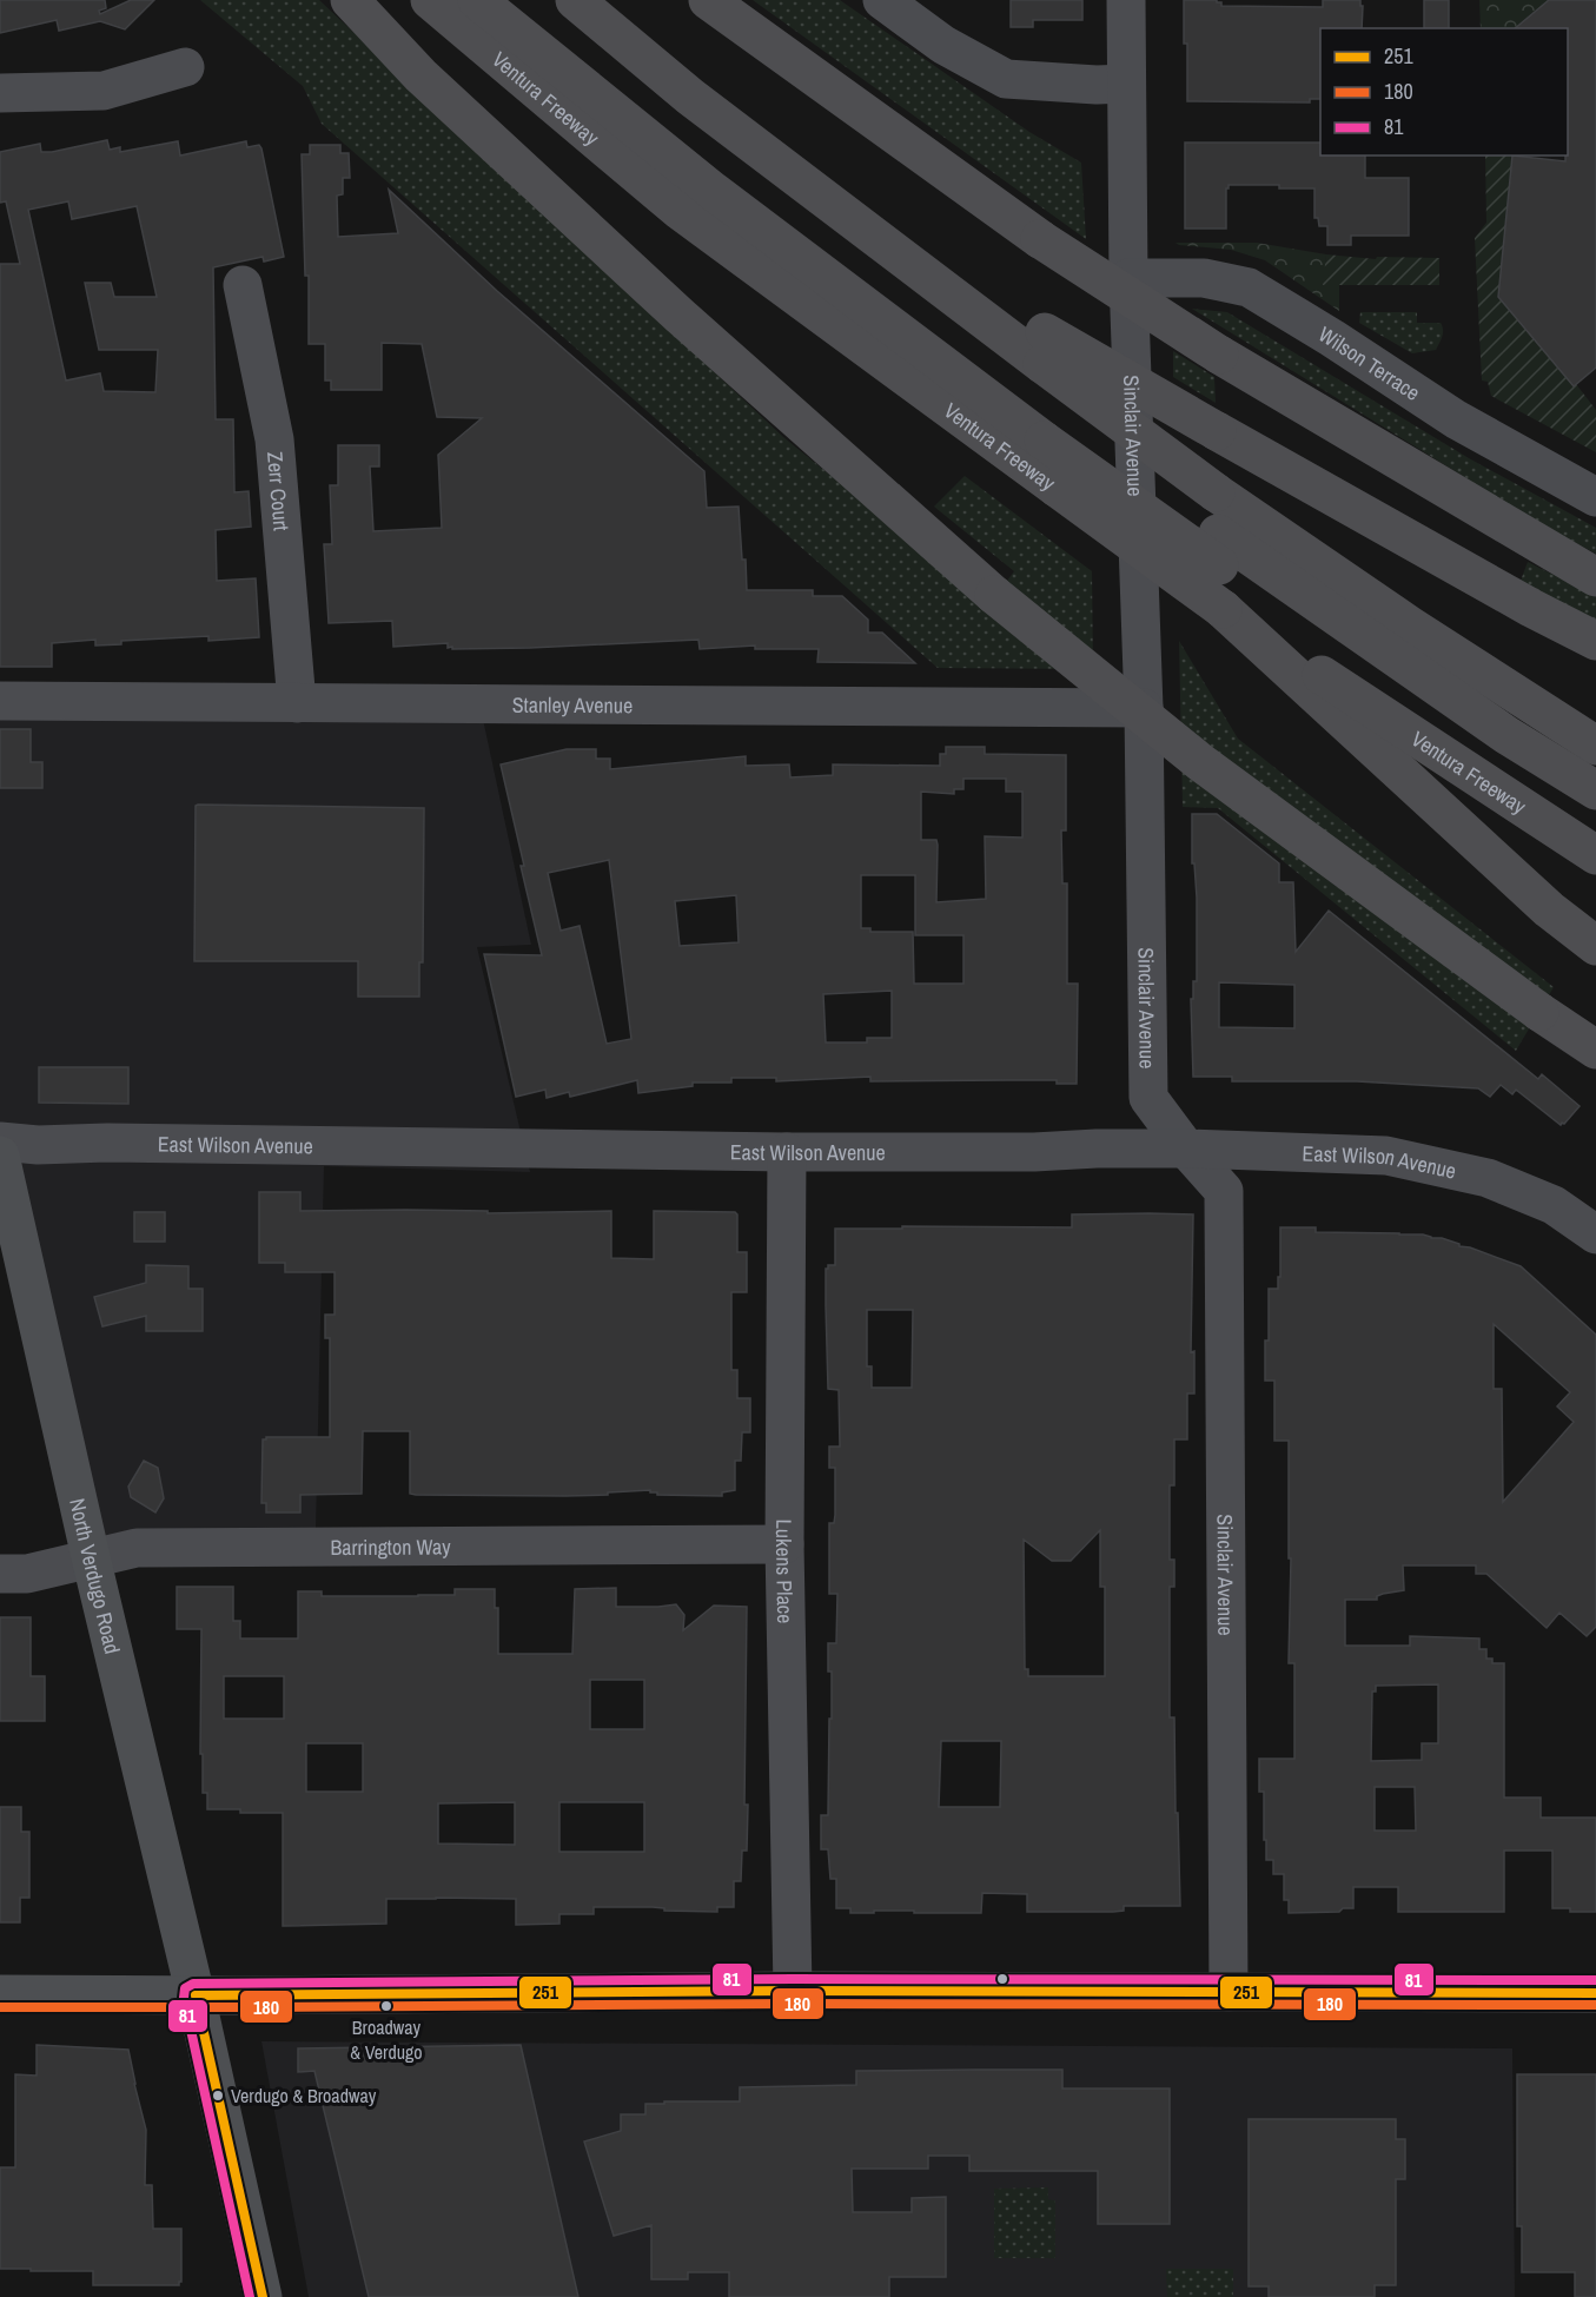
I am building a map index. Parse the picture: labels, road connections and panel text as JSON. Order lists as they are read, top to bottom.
{
  "streets": {
    "highway": ["Ventura Freeway"],
    "main road": ["North Verdugo Road"],
    "street": [
      "Wilson Terrace",
      "Sinclair Avenue",
      "Zerr Court",
      "Stanley Avenue",
      "East Wilson Avenue",
      "Barrington Way",
      "Lukens Place"
    ]
  },
  "crossings": [
    ["Wilson Terrace", "Sinclair Avenue"],
    ["Sinclair Avenue", "Stanley Avenue"],
    ["Sinclair Avenue", "East Wilson Avenue"],
    ["Zerr Court", "Stanley Avenue"],
    ["East Wilson Avenue", "Lukens Place"],
    ["Barrington Way", "Lukens Place"],
    ["Barrington Way", "North Verdugo Road"]
  ],
  "places": ["Broadway & Verdugo", "Verdugo & Broadway"],
  "lines": ["transit line 81", "transit line 251", "transit line 180"],
  "legend": ["251", "180", "81"]
}
